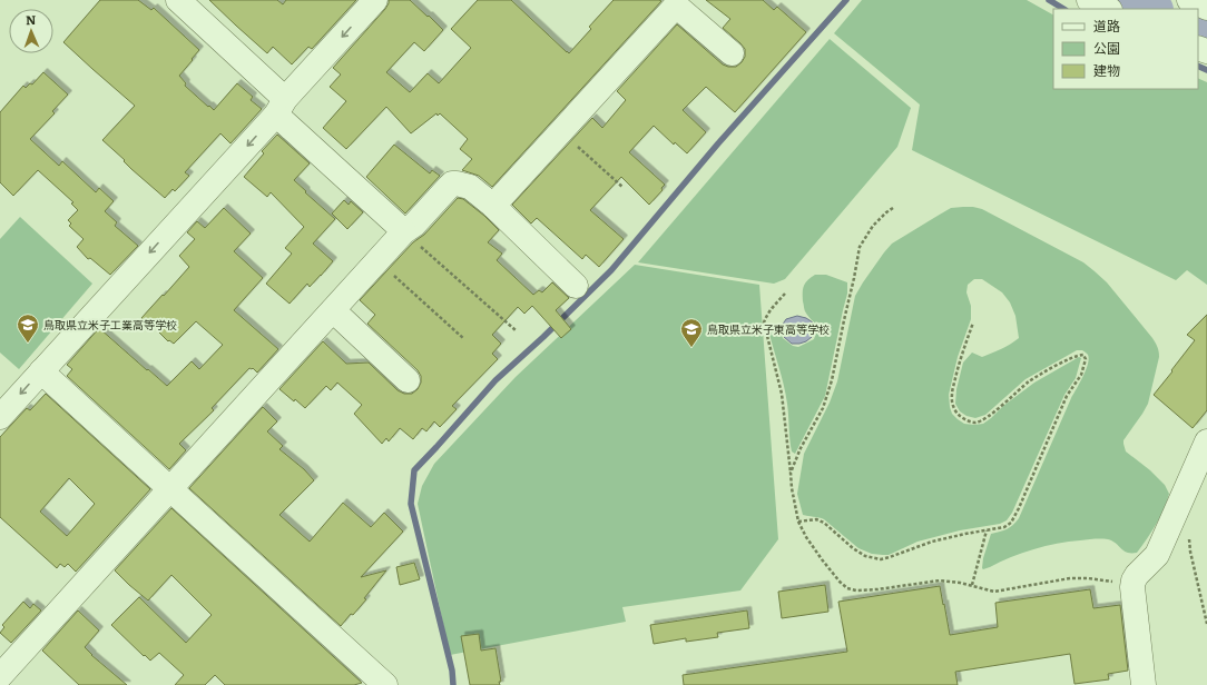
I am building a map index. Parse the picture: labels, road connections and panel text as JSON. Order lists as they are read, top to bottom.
{
  "places": {
    "school or university": ["鳥取県立米子工業高等学校", "鳥取県立米子東高等学校"]
  },
  "legend": ["道路", "公園", "建物"],
  "north": "top"
}
